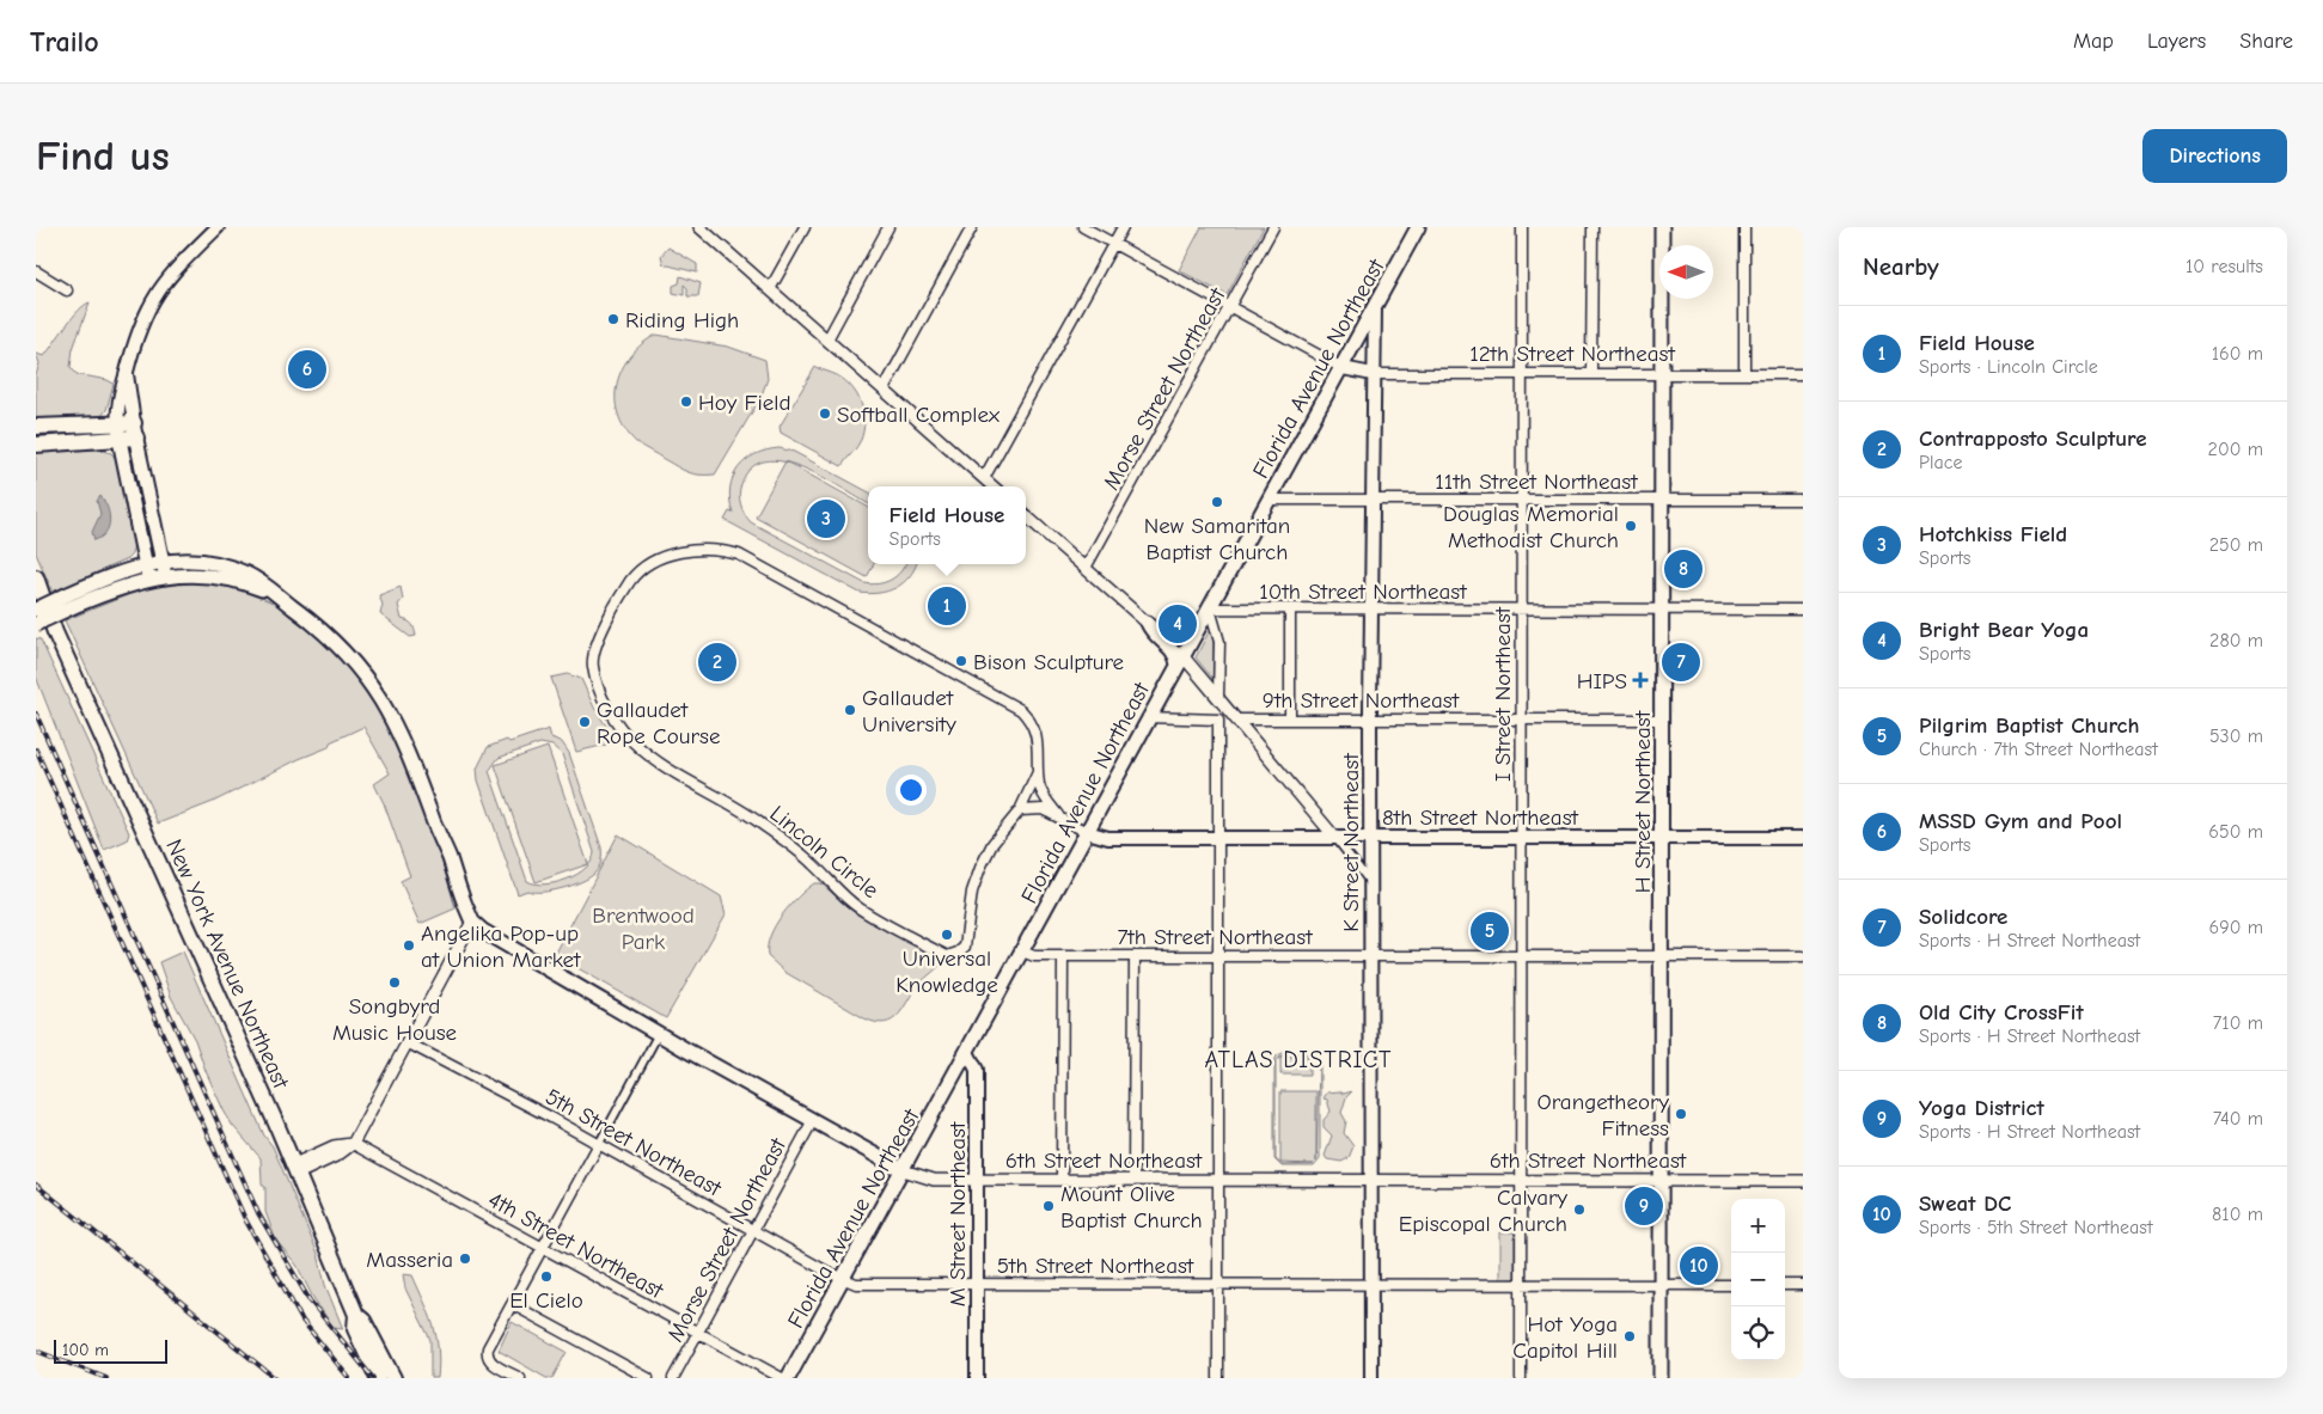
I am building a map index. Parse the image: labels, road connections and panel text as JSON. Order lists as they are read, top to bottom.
{
  "streets": {
    "highway": ["New York Avenue Northeast"],
    "main road": [
      "12th Street Northeast",
      "Florida Avenue Northeast",
      "H Street Northeast",
      "8th Street Northeast",
      "K Street Northeast",
      "6th Street Northeast",
      "M Street Northeast"
    ],
    "street": [
      "Morse Street Northeast",
      "11th Street Northeast",
      "10th Street Northeast",
      "I Street Northeast",
      "9th Street Northeast",
      "Lincoln Circle",
      "7th Street Northeast",
      "5th Street Northeast",
      "4th Street Northeast"
    ]
  },
  "crossings": [
    ["12th Street Northeast", "Florida Avenue Northeast"],
    ["12th Street Northeast", "I Street Northeast"],
    ["12th Street Northeast", "H Street Northeast"],
    ["12th Street Northeast", "K Street Northeast"],
    ["Florida Avenue Northeast", "11th Street Northeast"],
    ["Florida Avenue Northeast", "10th Street Northeast"],
    ["Florida Avenue Northeast", "8th Street Northeast"],
    ["Florida Avenue Northeast", "K Street Northeast"],
    ["Florida Avenue Northeast", "Lincoln Circle"],
    ["Florida Avenue Northeast", "7th Street Northeast"],
    ["Florida Avenue Northeast", "5th Street Northeast"],
    ["Florida Avenue Northeast", "6th Street Northeast"],
    ["Florida Avenue Northeast", "M Street Northeast"],
    ["Morse Street Northeast", "5th Street Northeast"],
    ["Morse Street Northeast", "6th Street Northeast"],
    ["Morse Street Northeast", "4th Street Northeast"],
    ["11th Street Northeast", "I Street Northeast"],
    ["11th Street Northeast", "H Street Northeast"],
    ["11th Street Northeast", "K Street Northeast"],
    ["10th Street Northeast", "I Street Northeast"],
    ["10th Street Northeast", "H Street Northeast"],
    ["10th Street Northeast", "K Street Northeast"],
    ["I Street Northeast", "9th Street Northeast"],
    ["I Street Northeast", "8th Street Northeast"],
    ["I Street Northeast", "7th Street Northeast"],
    ["I Street Northeast", "5th Street Northeast"],
    ["I Street Northeast", "6th Street Northeast"],
    ["9th Street Northeast", "H Street Northeast"],
    ["9th Street Northeast", "K Street Northeast"],
    ["H Street Northeast", "8th Street Northeast"],
    ["H Street Northeast", "7th Street Northeast"],
    ["H Street Northeast", "5th Street Northeast"],
    ["H Street Northeast", "6th Street Northeast"],
    ["8th Street Northeast", "K Street Northeast"],
    ["8th Street Northeast", "Lincoln Circle"],
    ["K Street Northeast", "7th Street Northeast"],
    ["K Street Northeast", "5th Street Northeast"],
    ["K Street Northeast", "6th Street Northeast"],
    ["5th Street Northeast", "M Street Northeast"],
    ["6th Street Northeast", "M Street Northeast"]
  ],
  "districts": ["ATLAS DISTRICT"],
  "parks": ["Brentwood Park"],
  "places": {
    "other": [
      "Riding High",
      "Hoy Field",
      "Softball Complex",
      "New Samaritan Baptist Church",
      "Douglas Memorial Methodist Church",
      "Bison Sculpture",
      "Gallaudet University",
      "Gallaudet Rope Course",
      "Universal Knowledge",
      "Angelika Pop-up at Union Market",
      "Songbyrd Music House",
      "Orangetheory Fitness",
      "Mount Olive Baptist Church",
      "Calvary Episcopal Church",
      "Masseria",
      "El Cielo",
      "Hot Yoga Capitol Hill"
    ],
    "health": ["HIPS"]
  },
  "scale_bar": "100 m",
  "north": "left",
  "page": {
    "header": "Trailo",
    "nav": ["Map", "Layers", "Share"],
    "buttons": "Directions",
    "title": "Find us",
    "heading": ["Nearby", "10 results"],
    "list": [
      {
        "mark": "1",
        "name": "Field House",
        "note": "Sports · Lincoln Circle",
        "value": "160 m"
      },
      {
        "mark": "2",
        "name": "Contrapposto Sculpture",
        "note": "Place",
        "value": "200 m"
      },
      {
        "mark": "3",
        "name": "Hotchkiss Field",
        "note": "Sports",
        "value": "250 m"
      },
      {
        "mark": "4",
        "name": "Bright Bear Yoga",
        "note": "Sports",
        "value": "280 m"
      },
      {
        "mark": "5",
        "name": "Pilgrim Baptist Church",
        "note": "Church · 7th Street Northeast",
        "value": "530 m"
      },
      {
        "mark": "6",
        "name": "MSSD Gym and Pool",
        "note": "Sports",
        "value": "650 m"
      },
      {
        "mark": "7",
        "name": "Solidcore",
        "note": "Sports · H Street Northeast",
        "value": "690 m"
      },
      {
        "mark": "8",
        "name": "Old City CrossFit",
        "note": "Sports · H Street Northeast",
        "value": "710 m"
      },
      {
        "mark": "9",
        "name": "Yoga District",
        "note": "Sports · H Street Northeast",
        "value": "740 m"
      },
      {
        "mark": "10",
        "name": "Sweat DC",
        "note": "Sports · 5th Street Northeast",
        "value": "810 m"
      }
    ],
    "pins": [
      "6",
      "3",
      "8",
      "1",
      "4",
      "2",
      "7",
      "5",
      "9",
      "10"
    ],
    "popup": ["Field House", "Sports"],
    "map_buttons": ["+", "−"],
    "scale": "100 m"
  }
}
